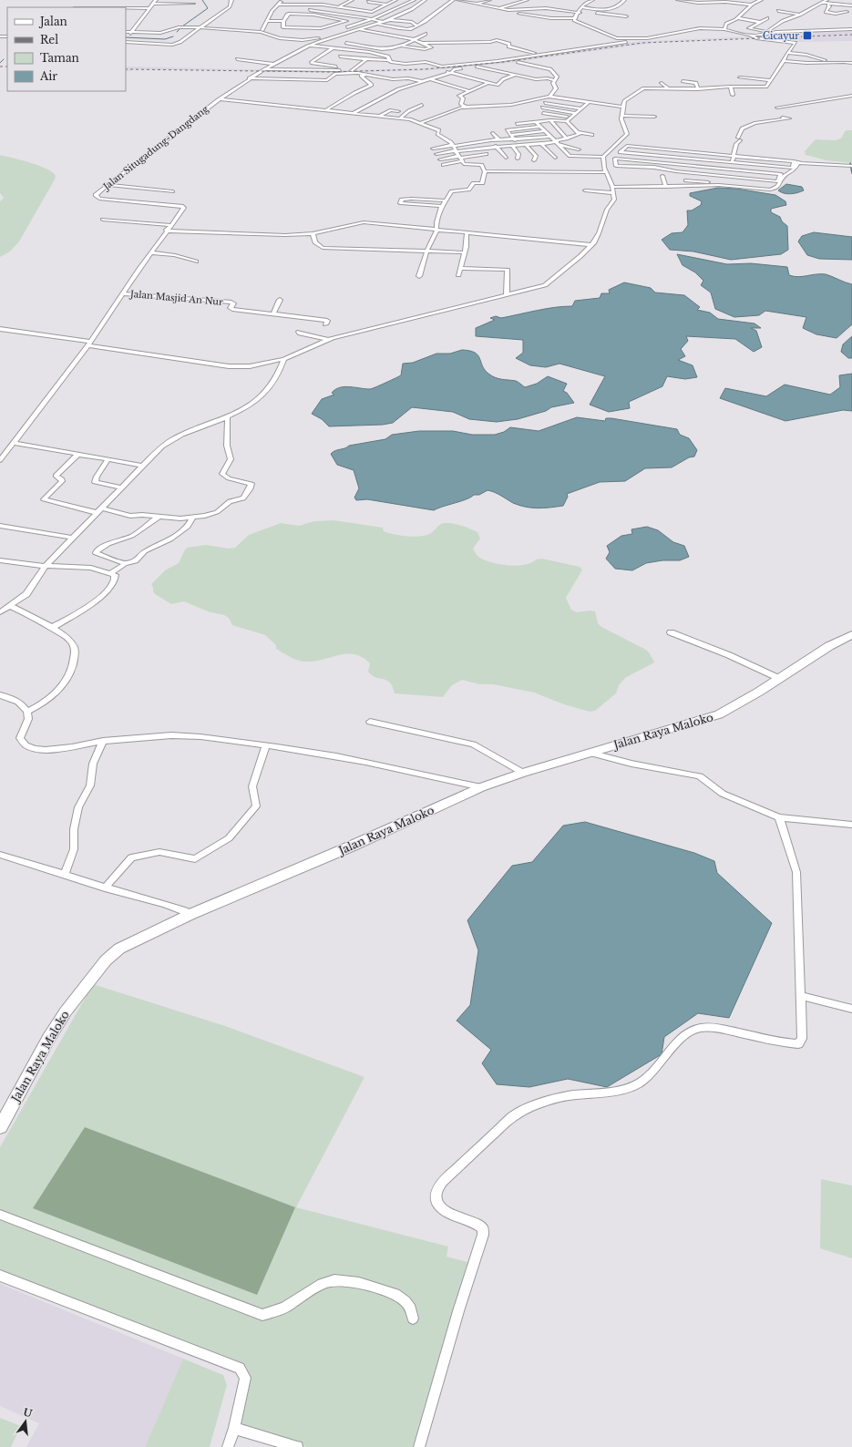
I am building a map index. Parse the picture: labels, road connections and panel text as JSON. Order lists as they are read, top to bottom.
{
  "streets": {
    "street": ["Jalan Situgadung-Dangdang", "Jalan Masjid An Nur", "Jalan Raya Maloko"]
  },
  "crossings": [
    ["Jalan Situgadung-Dangdang", "Jalan Masjid An Nur"]
  ],
  "places": {
    "transit": ["Cicayur"]
  },
  "legend": [
    "Jalan",
    "Rel",
    "Taman",
    "Air"
  ],
  "north": "top"
}
